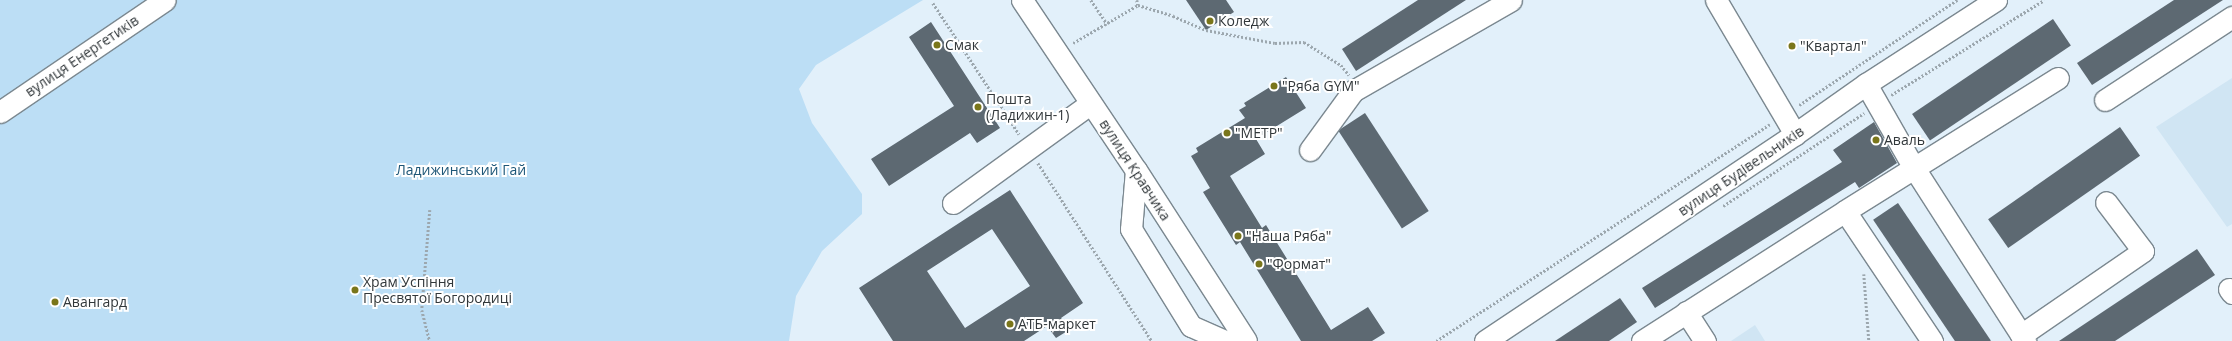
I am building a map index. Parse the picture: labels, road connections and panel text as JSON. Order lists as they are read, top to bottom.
{
  "streets": {
    "street": ["вулиця Енергетиків", "вулиця Кравчика", "вулиця Будівельників"]
  },
  "parks": ["Ладижинський Гай"],
  "places": [
    "Коледж",
    "Смак",
    "\"Квартал\"",
    "\"Ряба GYM\"",
    "Пошта (Ладижин-1)",
    "\"МЕТР\"",
    "Аваль",
    "\"Наша Ряба\"",
    "\"Формат\"",
    "Храм Успіння Пресвятої Богородиці",
    "Авангард",
    "АТБ-маркет"
  ]
}
